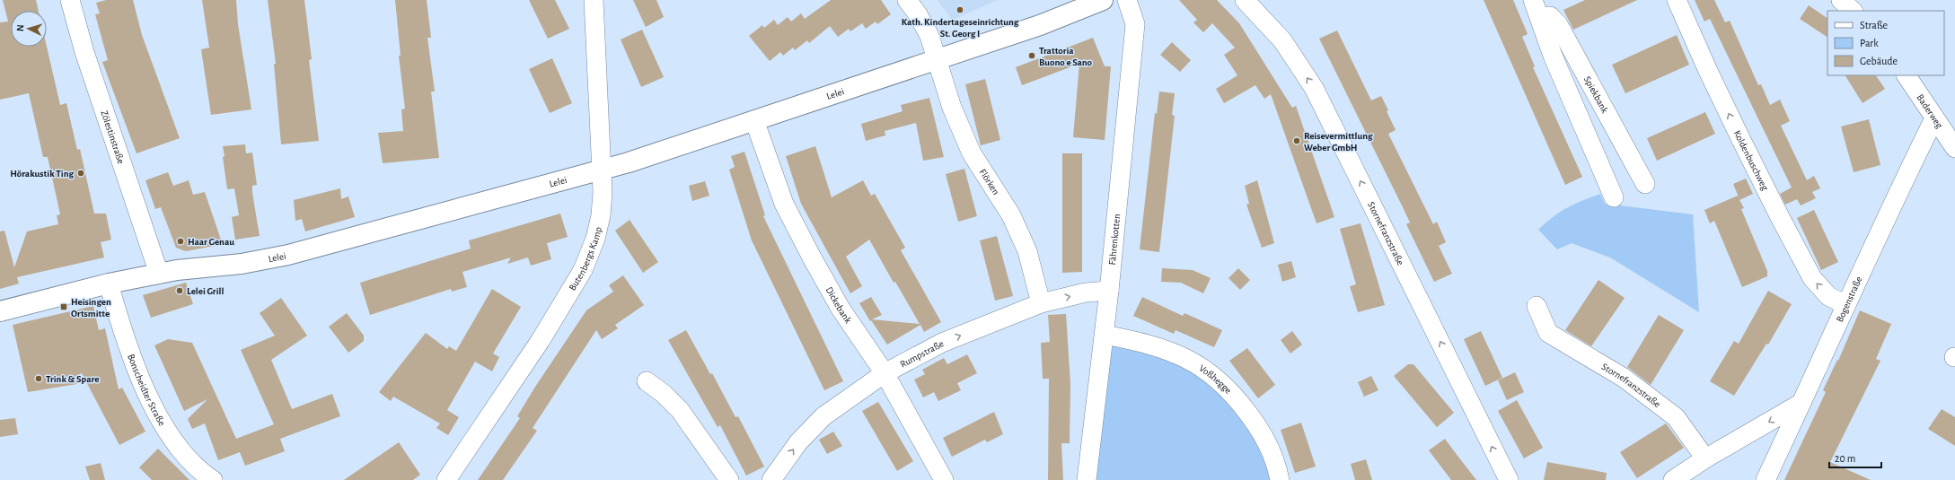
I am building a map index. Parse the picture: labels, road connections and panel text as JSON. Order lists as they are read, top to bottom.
{
  "streets": {
    "street": [
      "Lelei",
      "Spiekbank",
      "Baderweg",
      "Zölestinstraße",
      "Koldenbuschweg",
      "Flörken",
      "Stornefranzstraße",
      "Fährenkotten",
      "Butenbergs Kamp",
      "Bogenstraße",
      "Dickebank",
      "Rumpstraße",
      "Voßhegge",
      "Bonscheidter Straße"
    ]
  },
  "crossings": [
    ["Lelei", "Zölestinstraße"],
    ["Lelei", "Flörken"],
    ["Lelei", "Butenbergs Kamp"],
    ["Lelei", "Dickebank"],
    ["Lelei", "Bonscheidter Straße"],
    ["Baderweg", "Bogenstraße"],
    ["Koldenbuschweg", "Bogenstraße"],
    ["Flörken", "Rumpstraße"],
    ["Fährenkotten", "Rumpstraße"],
    ["Fährenkotten", "Voßhegge"],
    ["Dickebank", "Rumpstraße"]
  ],
  "one_way": ["Stornefranzstraße", "Rumpstraße"],
  "places": {
    "other": [
      "Kath. Kindertageseinrichtung St. Georg I",
      "Trattoria Buono e Sano",
      "Reisevermittlung Weber GmbH",
      "Hörakustik Ting",
      "Haar Genau",
      "Lelei Grill",
      "Trink & Spare"
    ],
    "transit": ["Heisingen Ortsmitte"]
  },
  "legend": ["Straße", "Park", "Gebäude"],
  "scale_bar": "20 m",
  "north": "left"
}
